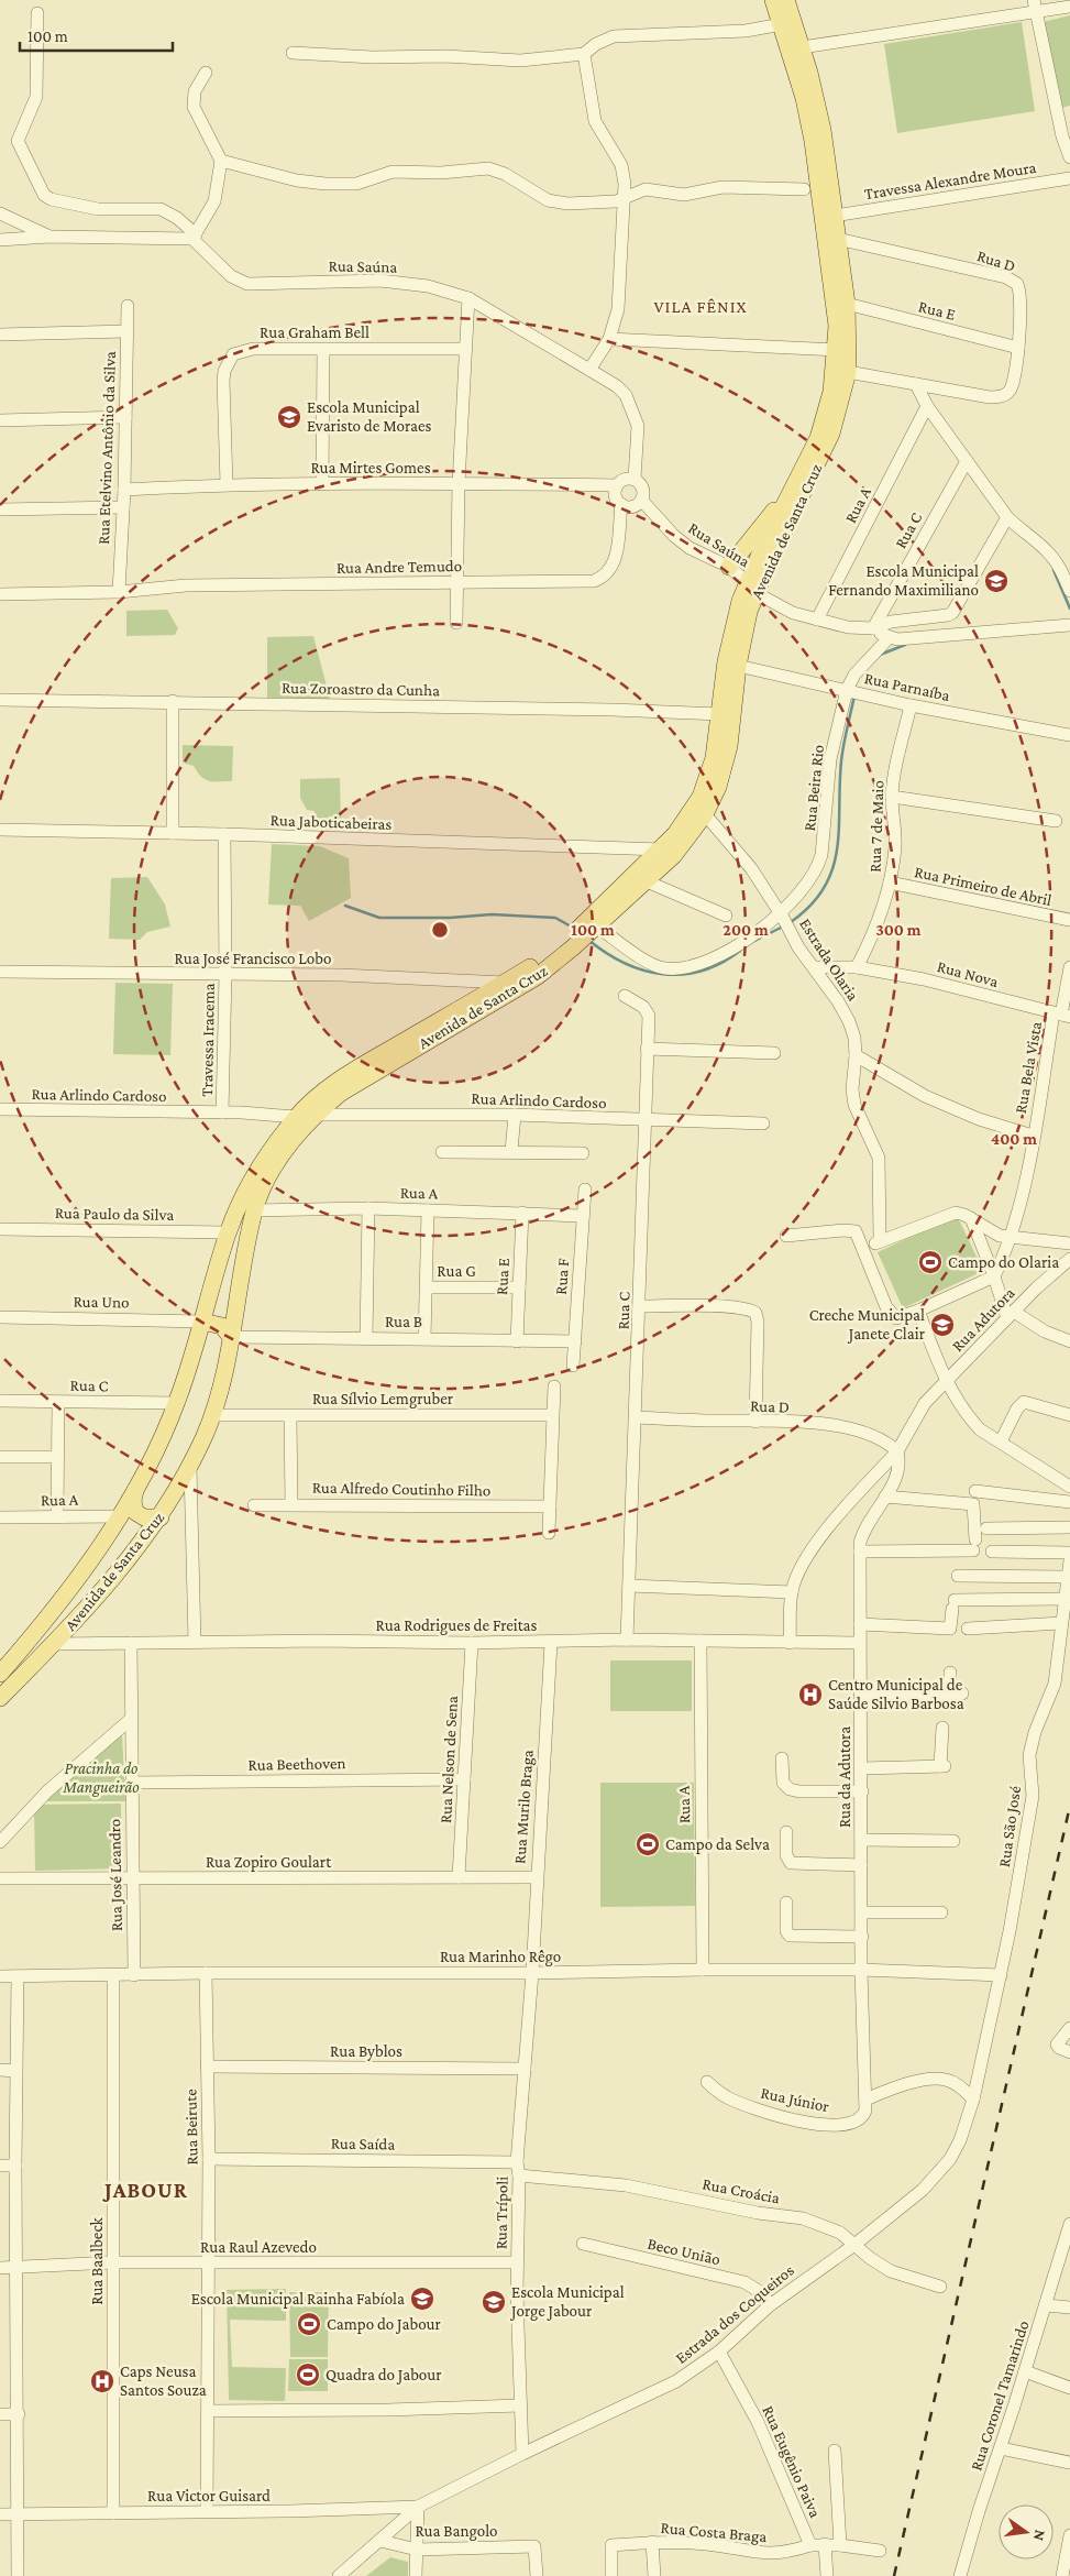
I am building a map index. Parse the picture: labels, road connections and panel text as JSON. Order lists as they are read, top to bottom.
{
  "streets": {
    "main road": ["Avenida de Santa Cruz"],
    "street": [
      "Travessa Alexandre Moura",
      "Rua D",
      "Rua Saúna",
      "Rua E",
      "Rua Graham Bell",
      "Rua Etelvino Antônio da Silva",
      "Rua Mirtes Gomes",
      "Rua A",
      "Rua C",
      "Rua Andre Temudo",
      "Rua Parnaíba",
      "Rua Zoroastro da Cunha",
      "Rua Beira Rio",
      "Rua Jaboticabeiras",
      "Rua 7 de Maio",
      "Rua Primeiro de Abril",
      "Rua José Francisco Lobo",
      "Estrada Olaria",
      "Rua Nova",
      "Travessa Iracema",
      "Rua Bela Vista",
      "Rua Arlindo Cardoso",
      "Rua Paulo da Silva",
      "Rua G",
      "Rua F",
      "Rua Uno",
      "Rua Adutora",
      "Rua B",
      "Rua Sílvio Lemgruber",
      "Rua Alfredo Coutinho Filho",
      "Rua Rodrigues de Freitas",
      "Rua Nelson de Sena",
      "Rua Beethoven",
      "Rua da Adutora",
      "Rua Murilo Braga",
      "Rua São José",
      "Rua Zopiro Goulart",
      "Rua José Leandro",
      "Rua Marinho Rêgo",
      "Rua Byblos",
      "Rua Júnior",
      "Rua Beirute",
      "Rua Saída",
      "Rua Croácia",
      "Rua Trípoli",
      "Rua Raul Azevedo",
      "Beco União",
      "Rua Baalbeck",
      "Estrada dos Coqueiros",
      "Rua Coronel Tamarindo",
      "Rua Eugênio Paiva",
      "Rua Victor Guisard",
      "Rua Bangolo",
      "Rua Costa Braga"
    ]
  },
  "crossings": [
    ["Travessa Alexandre Moura", "Avenida de Santa Cruz"],
    ["Rua D", "Rua E"],
    ["Rua D", "Rua C"],
    ["Rua D", "Avenida de Santa Cruz"],
    ["Rua D", "Rua da Adutora"],
    ["Rua Saúna", "Rua Mirtes Gomes"],
    ["Rua Saúna", "Avenida de Santa Cruz"],
    ["Rua Saúna", "Rua Andre Temudo"],
    ["Rua E", "Rua A"],
    ["Rua E", "Avenida de Santa Cruz"],
    ["Rua E", "Rua G"],
    ["Rua E", "Rua B"],
    ["Rua Graham Bell", "Rua Mirtes Gomes"],
    ["Rua Etelvino Antônio da Silva", "Rua Mirtes Gomes"],
    ["Rua Etelvino Antônio da Silva", "Rua Andre Temudo"],
    ["Rua Mirtes Gomes", "Rua Andre Temudo"],
    ["Rua A", "Avenida de Santa Cruz"],
    ["Rua A", "Rua F"],
    ["Rua A", "Rua Rodrigues de Freitas"],
    ["Rua A", "Rua Marinho Rêgo"],
    ["Rua C", "Avenida de Santa Cruz"],
    ["Rua C", "Rua Arlindo Cardoso"],
    ["Rua C", "Rua Rodrigues de Freitas"],
    ["Avenida de Santa Cruz", "Rua Parnaíba"],
    ["Avenida de Santa Cruz", "Rua Zoroastro da Cunha"],
    ["Avenida de Santa Cruz", "Rua Beira Rio"],
    ["Avenida de Santa Cruz", "Rua Jaboticabeiras"],
    ["Avenida de Santa Cruz", "Rua José Francisco Lobo"],
    ["Avenida de Santa Cruz", "Estrada Olaria"],
    ["Avenida de Santa Cruz", "Rua Arlindo Cardoso"],
    ["Avenida de Santa Cruz", "Rua Paulo da Silva"],
    ["Avenida de Santa Cruz", "Rua Uno"],
    ["Avenida de Santa Cruz", "Rua B"],
    ["Avenida de Santa Cruz", "Rua Sílvio Lemgruber"],
    ["Avenida de Santa Cruz", "Rua Rodrigues de Freitas"],
    ["Rua Parnaíba", "Rua Beira Rio"],
    ["Rua Parnaíba", "Rua 7 de Maio"],
    ["Rua Beira Rio", "Estrada Olaria"],
    ["Rua Jaboticabeiras", "Travessa Iracema"],
    ["Rua 7 de Maio", "Rua Primeiro de Abril"],
    ["Rua 7 de Maio", "Rua Nova"],
    ["Rua José Francisco Lobo", "Travessa Iracema"],
    ["Rua Nova", "Rua Bela Vista"],
    ["Travessa Iracema", "Rua Arlindo Cardoso"],
    ["Rua F", "Rua B"],
    ["Rua Adutora", "Rua da Adutora"],
    ["Rua Rodrigues de Freitas", "Rua Nelson de Sena"],
    ["Rua Rodrigues de Freitas", "Rua da Adutora"],
    ["Rua Rodrigues de Freitas", "Rua Murilo Braga"],
    ["Rua Rodrigues de Freitas", "Rua José Leandro"],
    ["Rua Nelson de Sena", "Rua Beethoven"],
    ["Rua Nelson de Sena", "Rua Zopiro Goulart"],
    ["Rua Beethoven", "Rua José Leandro"],
    ["Rua da Adutora", "Rua Marinho Rêgo"],
    ["Rua da Adutora", "Rua Júnior"],
    ["Rua Murilo Braga", "Rua Zopiro Goulart"],
    ["Rua Murilo Braga", "Rua Marinho Rêgo"],
    ["Rua Murilo Braga", "Rua Trípoli"],
    ["Rua São José", "Rua Marinho Rêgo"],
    ["Rua São José", "Estrada dos Coqueiros"],
    ["Rua Zopiro Goulart", "Rua José Leandro"],
    ["Rua José Leandro", "Rua Marinho Rêgo"],
    ["Rua Marinho Rêgo", "Rua Beirute"],
    ["Rua Marinho Rêgo", "Rua Trípoli"],
    ["Rua Marinho Rêgo", "Rua Baalbeck"],
    ["Rua Byblos", "Rua Beirute"],
    ["Rua Byblos", "Rua Trípoli"],
    ["Rua Beirute", "Rua Saída"],
    ["Rua Beirute", "Rua Raul Azevedo"],
    ["Rua Beirute", "Rua Victor Guisard"],
    ["Rua Saída", "Rua Trípoli"],
    ["Rua Croácia", "Rua Trípoli"],
    ["Rua Croácia", "Estrada dos Coqueiros"],
    ["Rua Trípoli", "Rua Raul Azevedo"],
    ["Rua Trípoli", "Estrada dos Coqueiros"],
    ["Rua Raul Azevedo", "Rua Baalbeck"],
    ["Beco União", "Estrada dos Coqueiros"],
    ["Rua Baalbeck", "Rua Victor Guisard"],
    ["Estrada dos Coqueiros", "Rua Eugênio Paiva"],
    ["Estrada dos Coqueiros", "Rua Victor Guisard"],
    ["Estrada dos Coqueiros", "Rua Bangolo"],
    ["Rua Eugênio Paiva", "Rua Costa Braga"]
  ],
  "districts": ["VILA FÊNIX", "JABOUR"],
  "parks": ["Pracinha do Mangueirão"],
  "places": {
    "school or university": [
      "Escola Municipal Evaristo de Moraes",
      "Escola Municipal Fernando Maximiliano",
      "Creche Municipal Janete Clair",
      "Escola Municipal Rainha Fabíola",
      "Escola Municipal Jorge Jabour"
    ],
    "sports": [
      "Campo do Olaria",
      "Campo da Selva",
      "Campo do Jabour",
      "Quadra do Jabour"
    ],
    "hospital": ["Centro Municipal de Saúde Silvio Barbosa", "Caps Neusa Santos Souza"]
  },
  "scale_bar": "100 m",
  "north": "right",
  "rings": [
    "100 m",
    "200 m",
    "300 m",
    "400 m"
  ]
}
